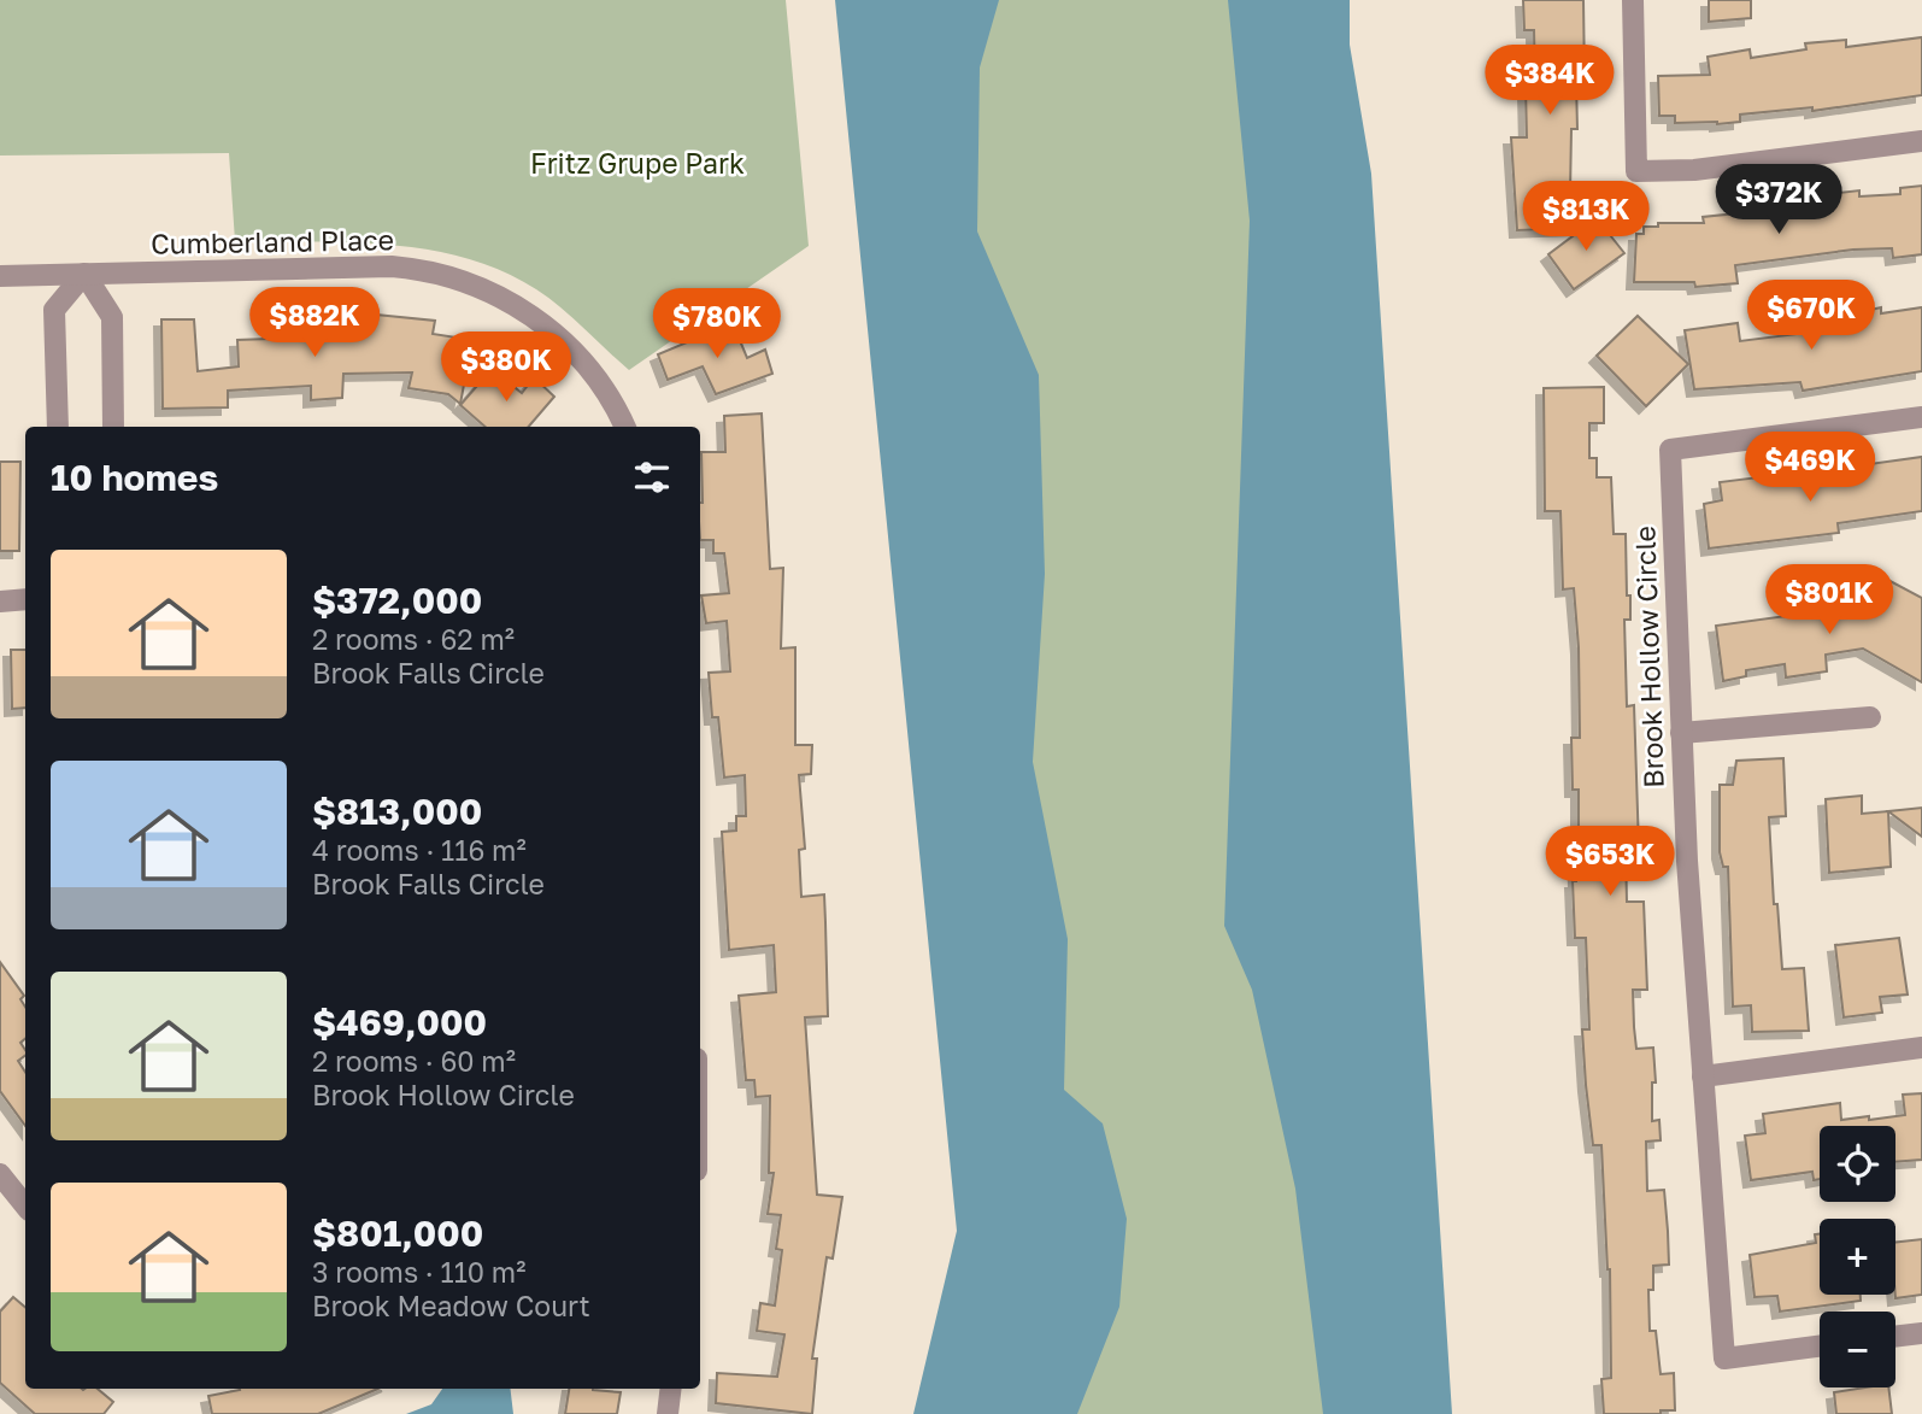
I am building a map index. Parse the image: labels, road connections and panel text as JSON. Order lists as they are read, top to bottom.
{
  "streets": {
    "street": ["Cumberland Place", "Brook Hollow Circle"]
  },
  "parks": ["Fritz Grupe Park"],
  "page": {
    "price": [
      "$384K",
      "$372K",
      "$813K",
      "$670K",
      "$882K",
      "$780K",
      "$380K",
      "$469K",
      "$801K",
      "$653K"
    ],
    "heading": "10 homes",
    "list": [
      {
        "name": "$372,000",
        "note": "2 rooms · 62 m² · Brook Falls Circle"
      },
      {
        "name": "$813,000",
        "note": "4 rooms · 116 m² · Brook Falls Circle"
      },
      {
        "name": "$469,000",
        "note": "2 rooms · 60 m² · Brook Hollow Circle"
      },
      {
        "name": "$801,000",
        "note": "3 rooms · 110 m² · Brook Meadow Court"
      }
    ],
    "map_buttons": ["+", "−"]
  }
}
